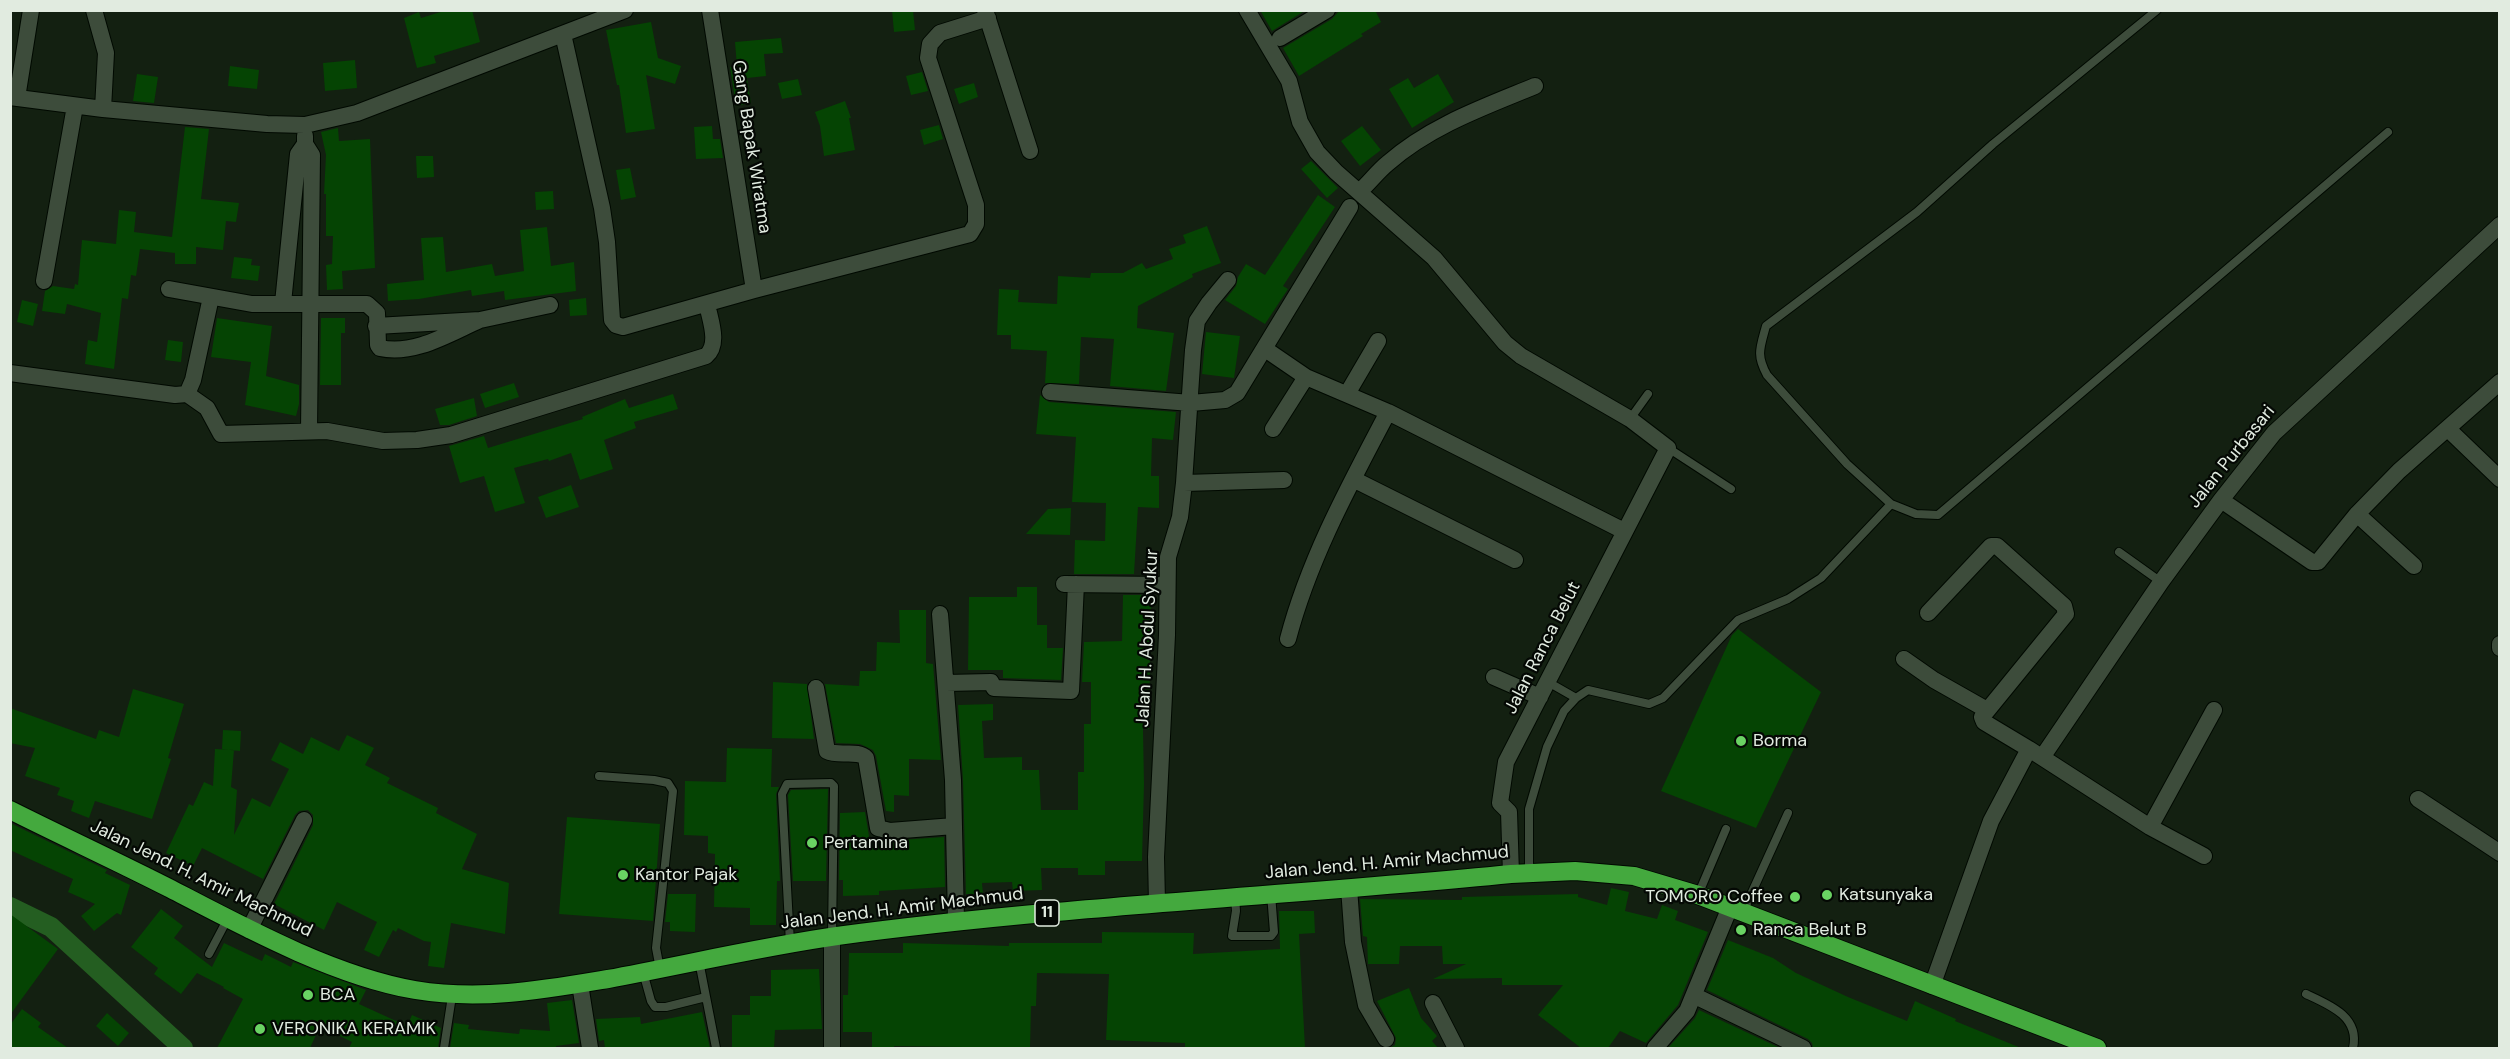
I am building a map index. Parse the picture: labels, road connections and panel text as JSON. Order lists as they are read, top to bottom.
{
  "streets": {
    "highway": ["Jalan Jend. H. Amir Machmud", "11"],
    "street": [
      "Gang Bapak Wiratma",
      "Jalan Purbasari",
      "Jalan H. Abdul Syukur",
      "Jalan Ranca Belut"
    ]
  },
  "crossings": [
    ["Jalan Purbasari", "Jalan Jend. H. Amir Machmud"],
    ["Jalan H. Abdul Syukur", "Jalan Jend. H. Amir Machmud"],
    ["Jalan Ranca Belut", "Jalan Jend. H. Amir Machmud"]
  ],
  "places": [
    "Borma",
    "Pertamina",
    "Kantor Pajak",
    "Katsunyaka",
    "TOMORO Coffee",
    "Ranca Belut B",
    "BCA",
    "VERONIKA KERAMIK"
  ]
}
